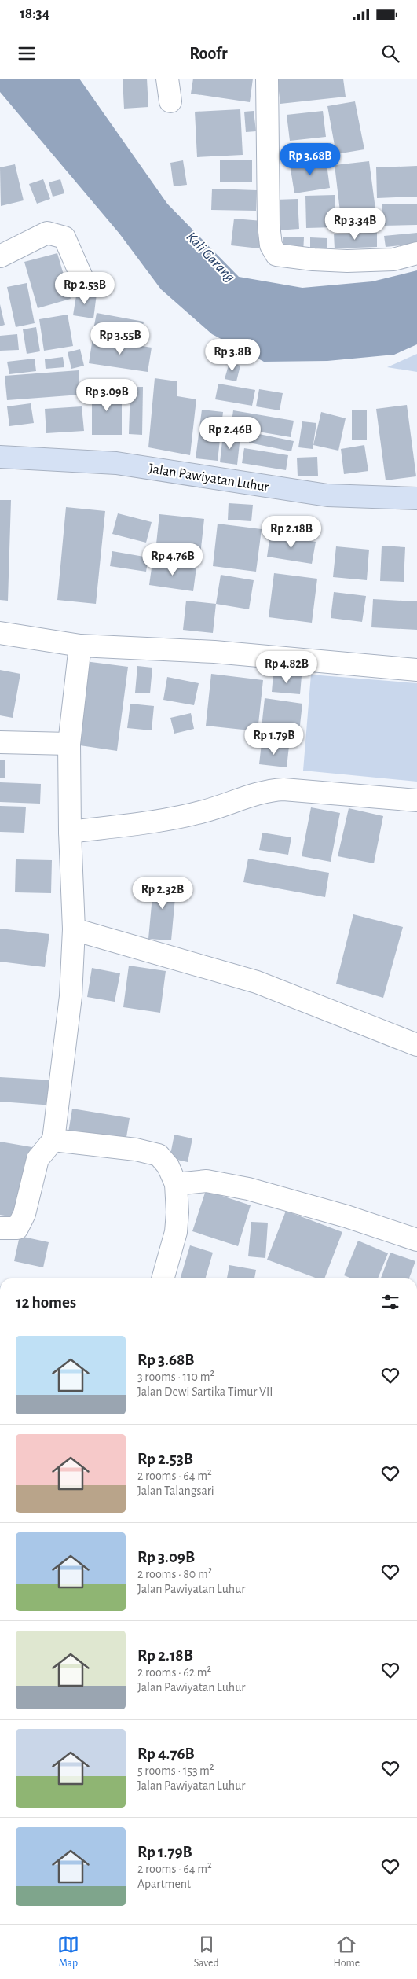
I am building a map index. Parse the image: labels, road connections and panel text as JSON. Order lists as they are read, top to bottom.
{
  "streets": {
    "main road": ["Jalan Pawiyatan Luhur"]
  },
  "water": ["Kali Garang"],
  "page": {
    "status": "18:34",
    "header": "Roofr",
    "price": [
      "Rp 3.68B",
      "Rp 3.34B",
      "Rp 2.53B",
      "Rp 3.55B",
      "Rp 3.8B",
      "Rp 3.09B",
      "Rp 2.46B",
      "Rp 2.18B",
      "Rp 4.76B",
      "Rp 4.82B",
      "Rp 1.79B",
      "Rp 2.32B"
    ],
    "heading": "12 homes",
    "list": [
      {
        "name": "Rp 3.68B",
        "note": "3 rooms · 110 m² · Jalan Dewi Sartika Timur VII"
      },
      {
        "name": "Rp 2.53B",
        "note": "2 rooms · 64 m² · Jalan Talangsari"
      },
      {
        "name": "Rp 3.09B",
        "note": "2 rooms · 80 m² · Jalan Pawiyatan Luhur"
      },
      {
        "name": "Rp 2.18B",
        "note": "2 rooms · 62 m² · Jalan Pawiyatan Luhur"
      },
      {
        "name": "Rp 4.76B",
        "note": "5 rooms · 153 m² · Jalan Pawiyatan Luhur"
      },
      {
        "name": "Rp 1.79B",
        "note": "2 rooms · 64 m² · Apartment"
      }
    ],
    "tabs": ["Map", "Saved", "Home"]
  }
}
